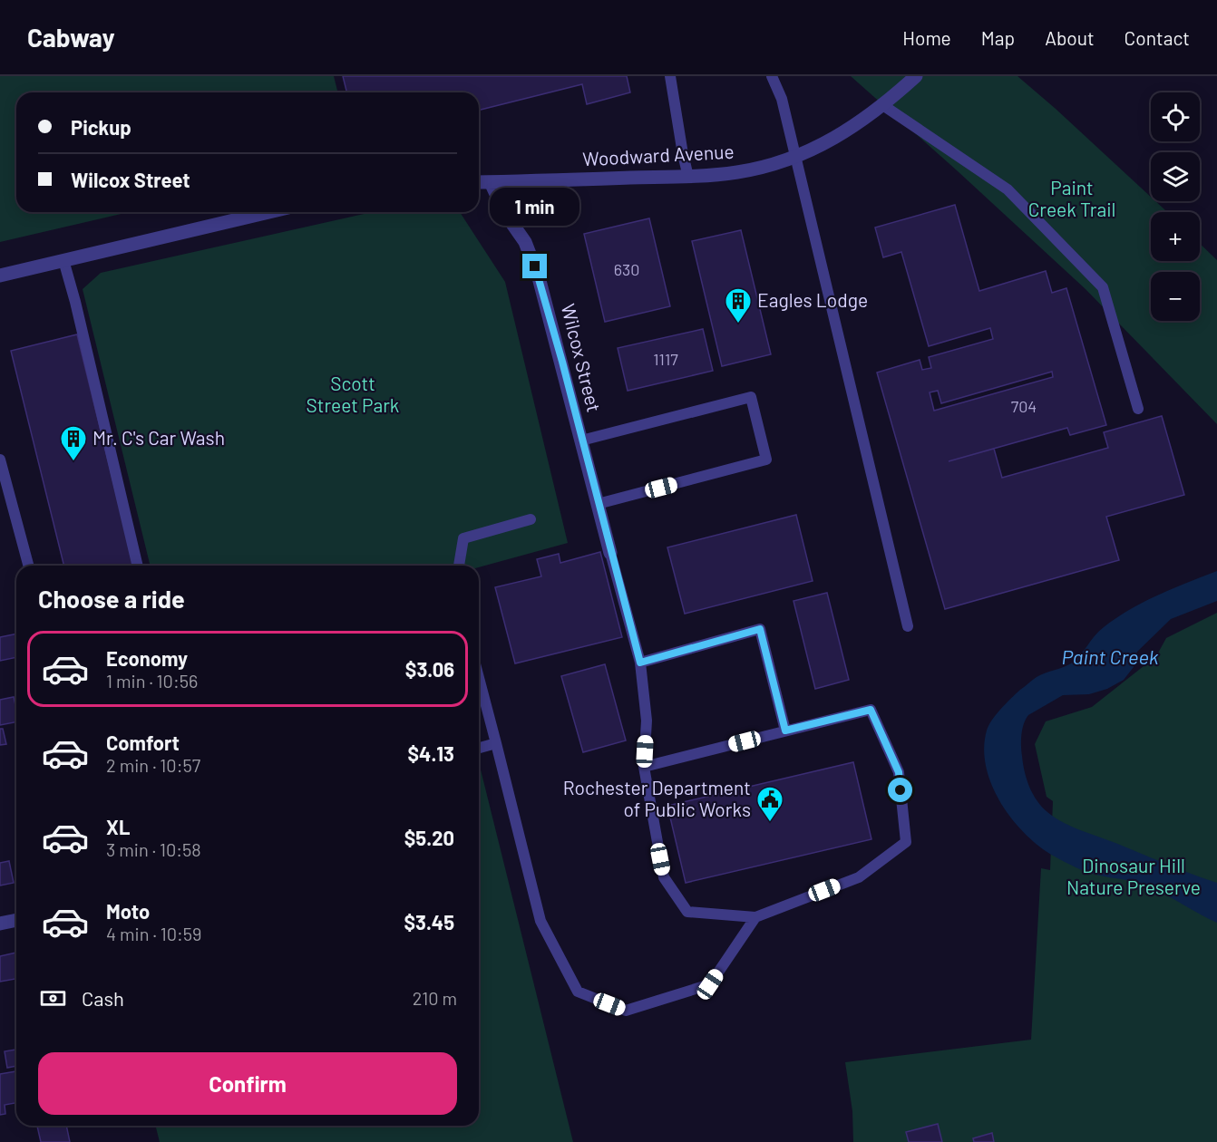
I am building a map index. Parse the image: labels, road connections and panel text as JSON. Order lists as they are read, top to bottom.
{
  "streets": {
    "street": ["Woodward Avenue", "Wilcox Street"]
  },
  "crossings": [
    ["Woodward Avenue", "Wilcox Street"]
  ],
  "water": ["Paint Creek"],
  "parks": ["Paint Creek Trail", "Scott Street Park", "Dinosaur Hill Nature Preserve"],
  "places": {
    "building": ["Eagles Lodge", "Mr. C's Car Wash"],
    "public building": ["Rochester Department of Public Works"]
  },
  "house_numbers": ["630", "1117", "704"],
  "page": {
    "header": "Cabway",
    "nav": [
      "Home",
      "Map",
      "About",
      "Contact"
    ],
    "map_buttons": ["+", "−"],
    "banner": ["Pickup", "Wilcox Street"],
    "bubble": "1 min",
    "heading": "Choose a ride",
    "list": [
      {
        "name": "Economy",
        "note": "1 min · 10:56",
        "value": "$3.06"
      },
      {
        "name": "Comfort",
        "note": "2 min · 10:57",
        "value": "$4.13"
      },
      {
        "name": "XL",
        "note": "3 min · 10:58",
        "value": "$5.20"
      },
      {
        "name": "Moto",
        "note": "4 min · 10:59",
        "value": "$3.45"
      }
    ],
    "pay": ["Cash", "210 m"],
    "buttons": "Confirm"
  }
}
